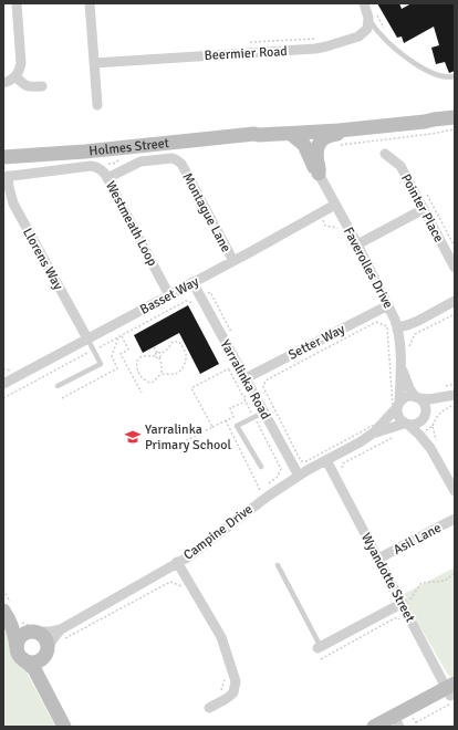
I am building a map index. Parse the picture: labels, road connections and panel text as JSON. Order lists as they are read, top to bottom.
{
  "streets": {
    "main road": ["Holmes Street"],
    "street": [
      "Beermier Road",
      "Pointer Place",
      "Montague Lane",
      "Westmeath Loop",
      "Llorens Way",
      "Faverolles Drive",
      "Basset Way",
      "Setter Way",
      "Yarralinka Road",
      "Campine Drive",
      "Asil Lane",
      "Wyandotte Street"
    ]
  },
  "crossings": [
    ["Montague Lane", "Westmeath Loop"],
    ["Montague Lane", "Basset Way"],
    ["Westmeath Loop", "Llorens Way"],
    ["Westmeath Loop", "Basset Way"],
    ["Llorens Way", "Basset Way"],
    ["Faverolles Drive", "Basset Way"],
    ["Faverolles Drive", "Setter Way"],
    ["Faverolles Drive", "Campine Drive"],
    ["Basset Way", "Yarralinka Road"],
    ["Setter Way", "Yarralinka Road"],
    ["Yarralinka Road", "Campine Drive"],
    ["Campine Drive", "Wyandotte Street"],
    ["Asil Lane", "Wyandotte Street"]
  ],
  "places": {
    "school or university": ["Yarralinka Primary School"]
  }
}
